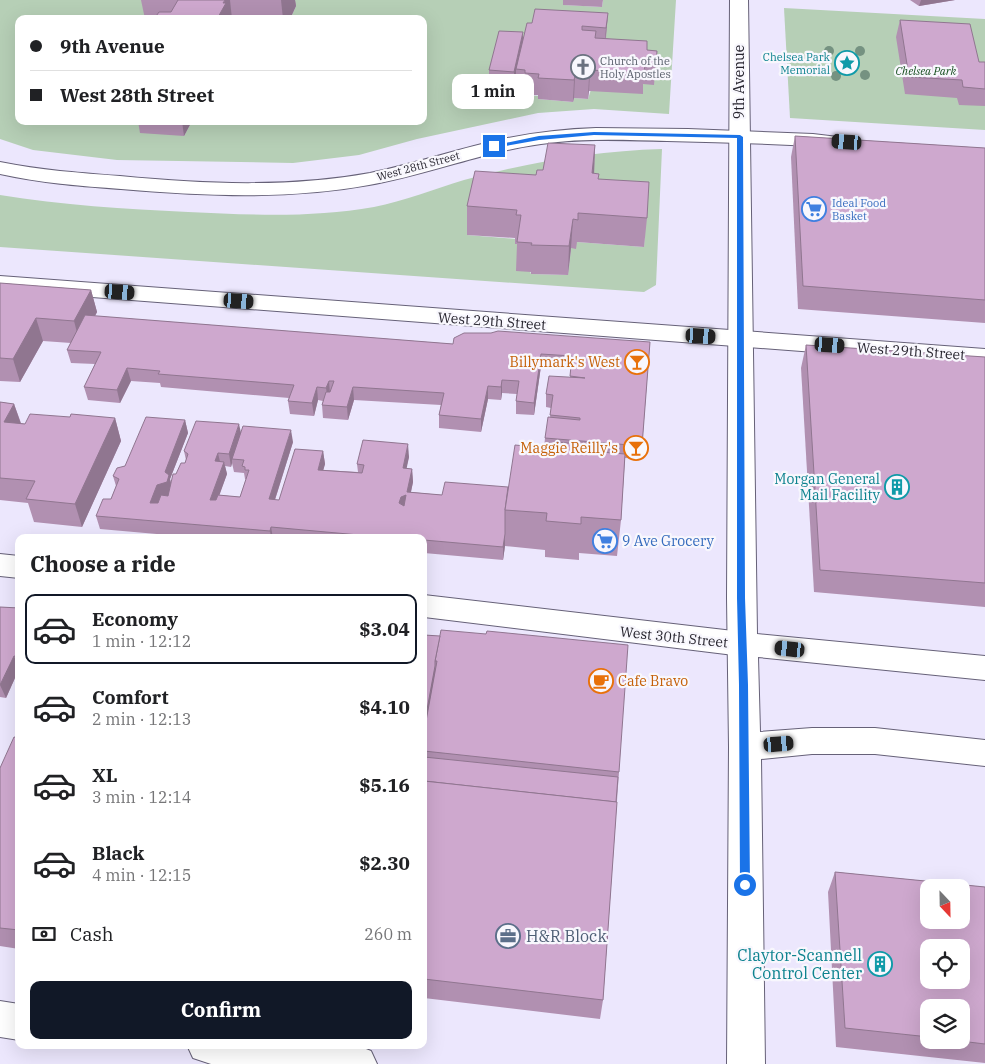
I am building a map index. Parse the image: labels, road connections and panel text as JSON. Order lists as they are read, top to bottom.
{
  "streets": {
    "street": [
      "9th Avenue",
      "West 28th Street",
      "West 29th Street",
      "West 30th Street"
    ]
  },
  "crossings": [
    ["9th Avenue", "West 28th Street"],
    ["9th Avenue", "West 29th Street"],
    ["9th Avenue", "West 30th Street"]
  ],
  "parks": ["Chelsea Park"],
  "places": {
    "place": ["Chelsea Park Memorial"],
    "church": ["Church of the Holy Apostles"],
    "supermarket": ["Ideal Food Basket", "9 Ave Grocery"],
    "bar": ["Billymark's West", "Maggie Reilly's"],
    "building": ["Morgan General Mail Facility", "Claytor-Scannell Control Center"],
    "cafe": ["Cafe Bravo"],
    "office": ["H&R Block"]
  },
  "north": "bottom",
  "page": {
    "banner": ["9th Avenue", "West 28th Street"],
    "bubble": "1 min",
    "heading": "Choose a ride",
    "list": [
      {
        "name": "Economy",
        "note": "1 min · 12:12",
        "value": "$3.04"
      },
      {
        "name": "Comfort",
        "note": "2 min · 12:13",
        "value": "$4.10"
      },
      {
        "name": "XL",
        "note": "3 min · 12:14",
        "value": "$5.16"
      },
      {
        "name": "Black",
        "note": "4 min · 12:15",
        "value": "$2.30"
      }
    ],
    "pay": ["Cash", "260 m"],
    "buttons": "Confirm"
  }
}
